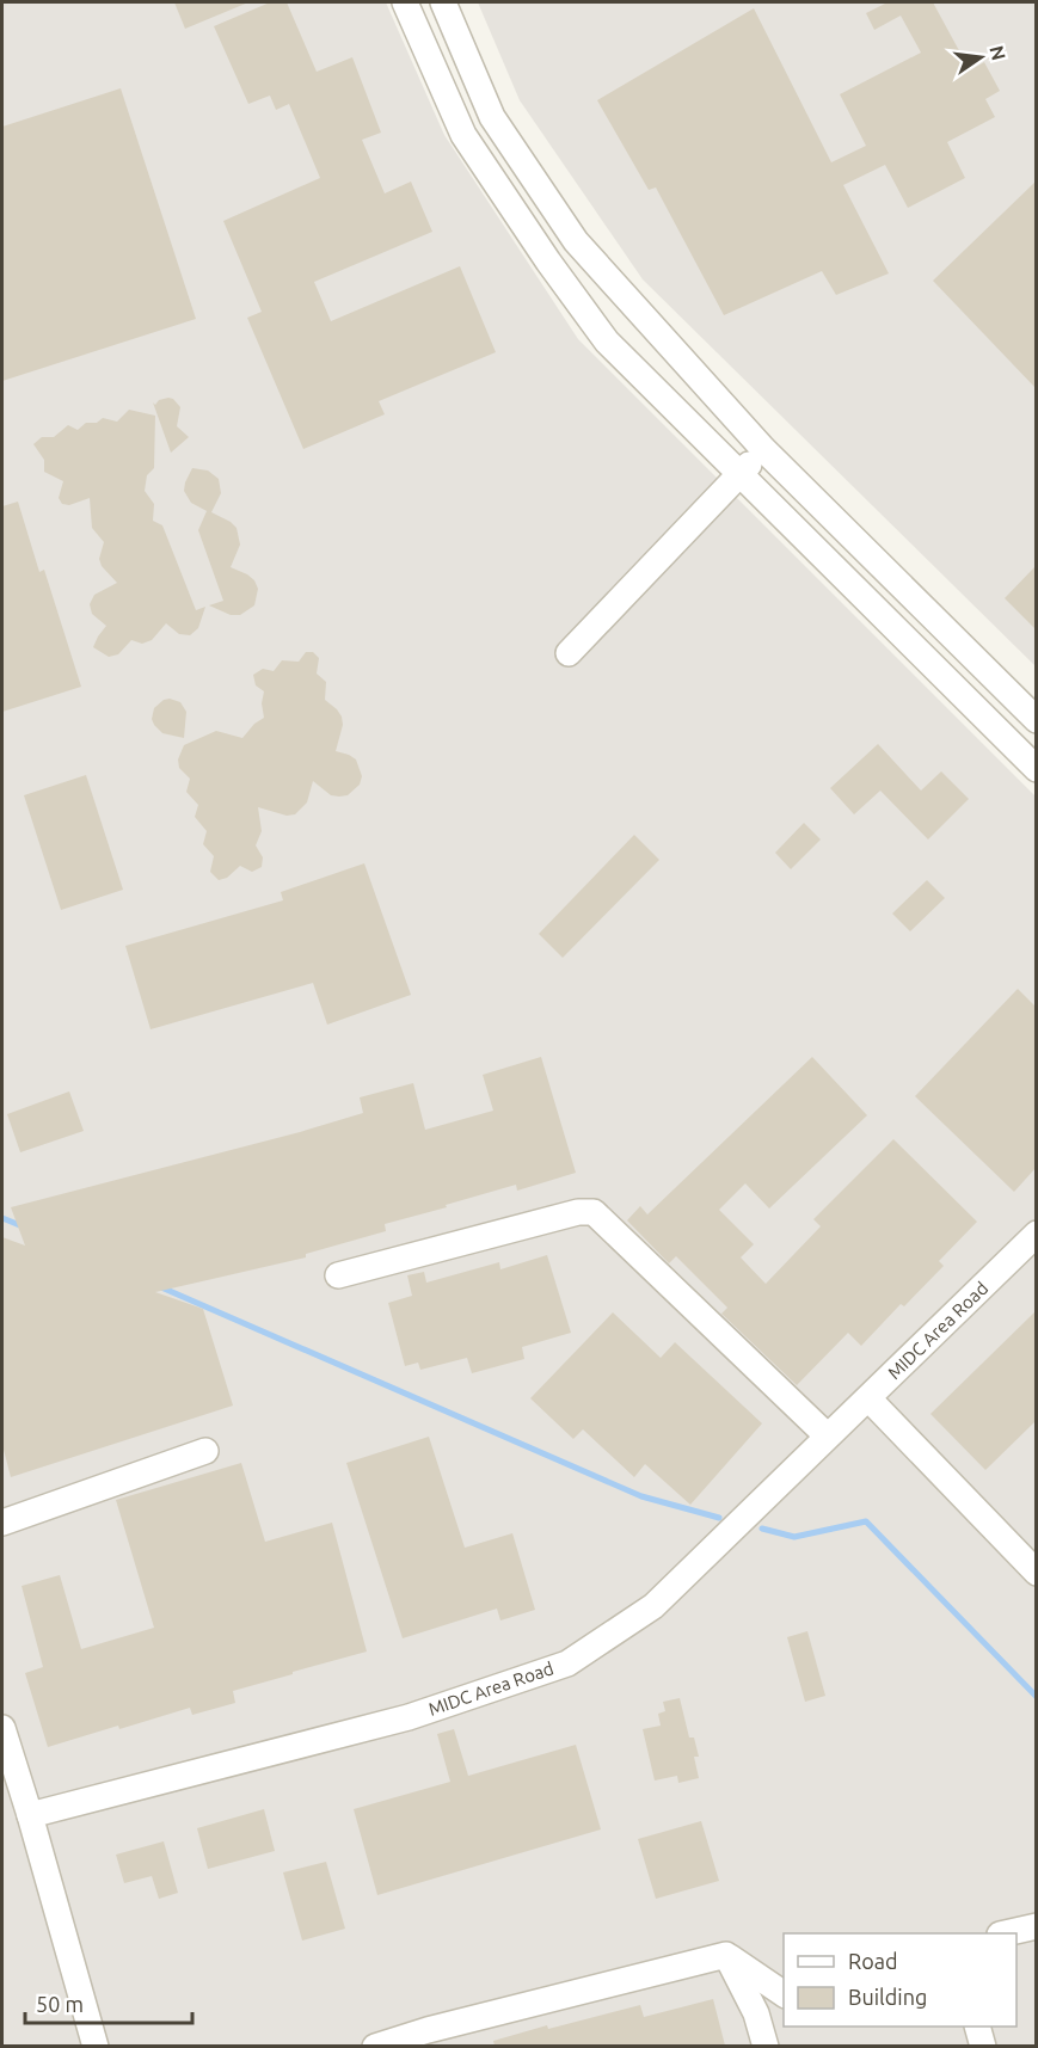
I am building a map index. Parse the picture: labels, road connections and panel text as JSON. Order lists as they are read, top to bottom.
{
  "streets": {
    "street": ["MIDC Area Road"]
  },
  "legend": ["Road", "Building"],
  "scale_bar": "50 m",
  "north": "right"
}
